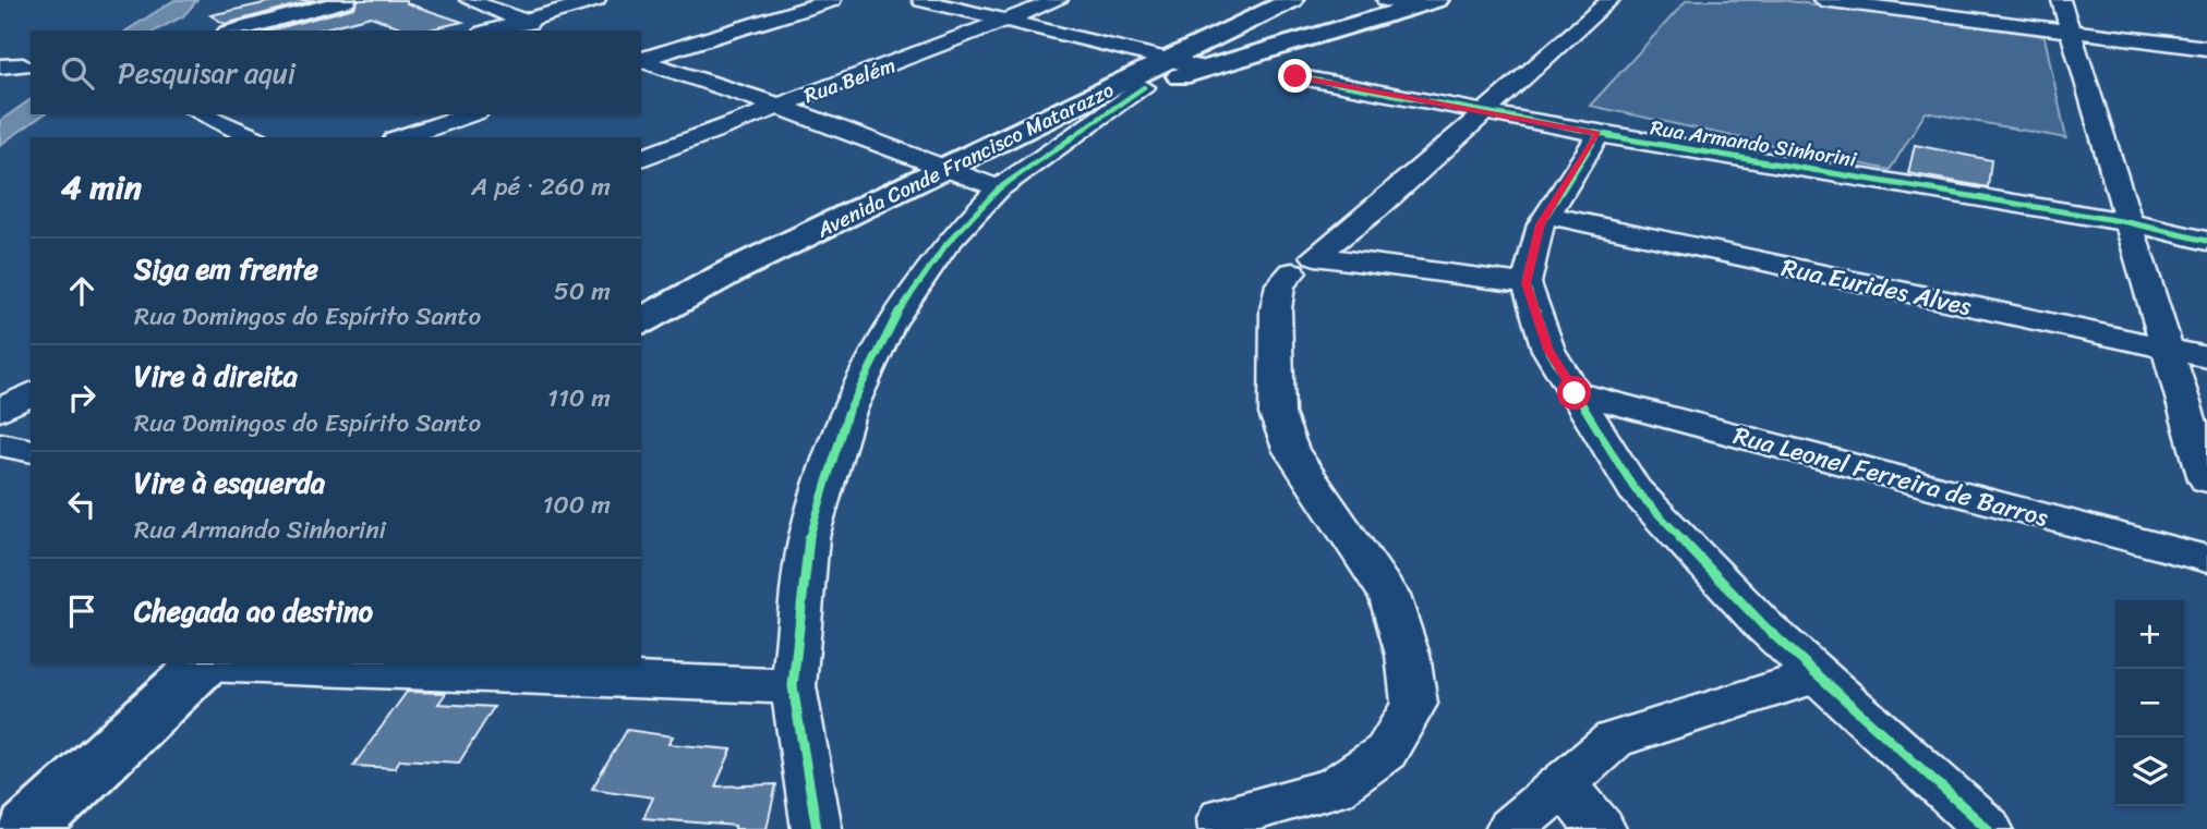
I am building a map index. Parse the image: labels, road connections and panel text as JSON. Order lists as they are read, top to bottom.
{
  "streets": {
    "street": [
      "Rua Belém",
      "Rua Armando Sinhorini",
      "Avenida Conde Francisco Matarazzo",
      "Rua Eurides Alves",
      "Rua Leonel Ferreira de Barros"
    ]
  },
  "page": {
    "search": "Pesquisar aqui",
    "heading": ["4 min", "A pé · 260 m"],
    "list": [
      ["Siga em frente", "Rua Domingos do Espírito Santo", "50 m"],
      ["Vire à direita", "Rua Domingos do Espírito Santo", "110 m"],
      ["Vire à esquerda", "Rua Armando Sinhorini", "100 m"],
      "Chegada ao destino"
    ],
    "map_buttons": ["+", "−"]
  }
}
